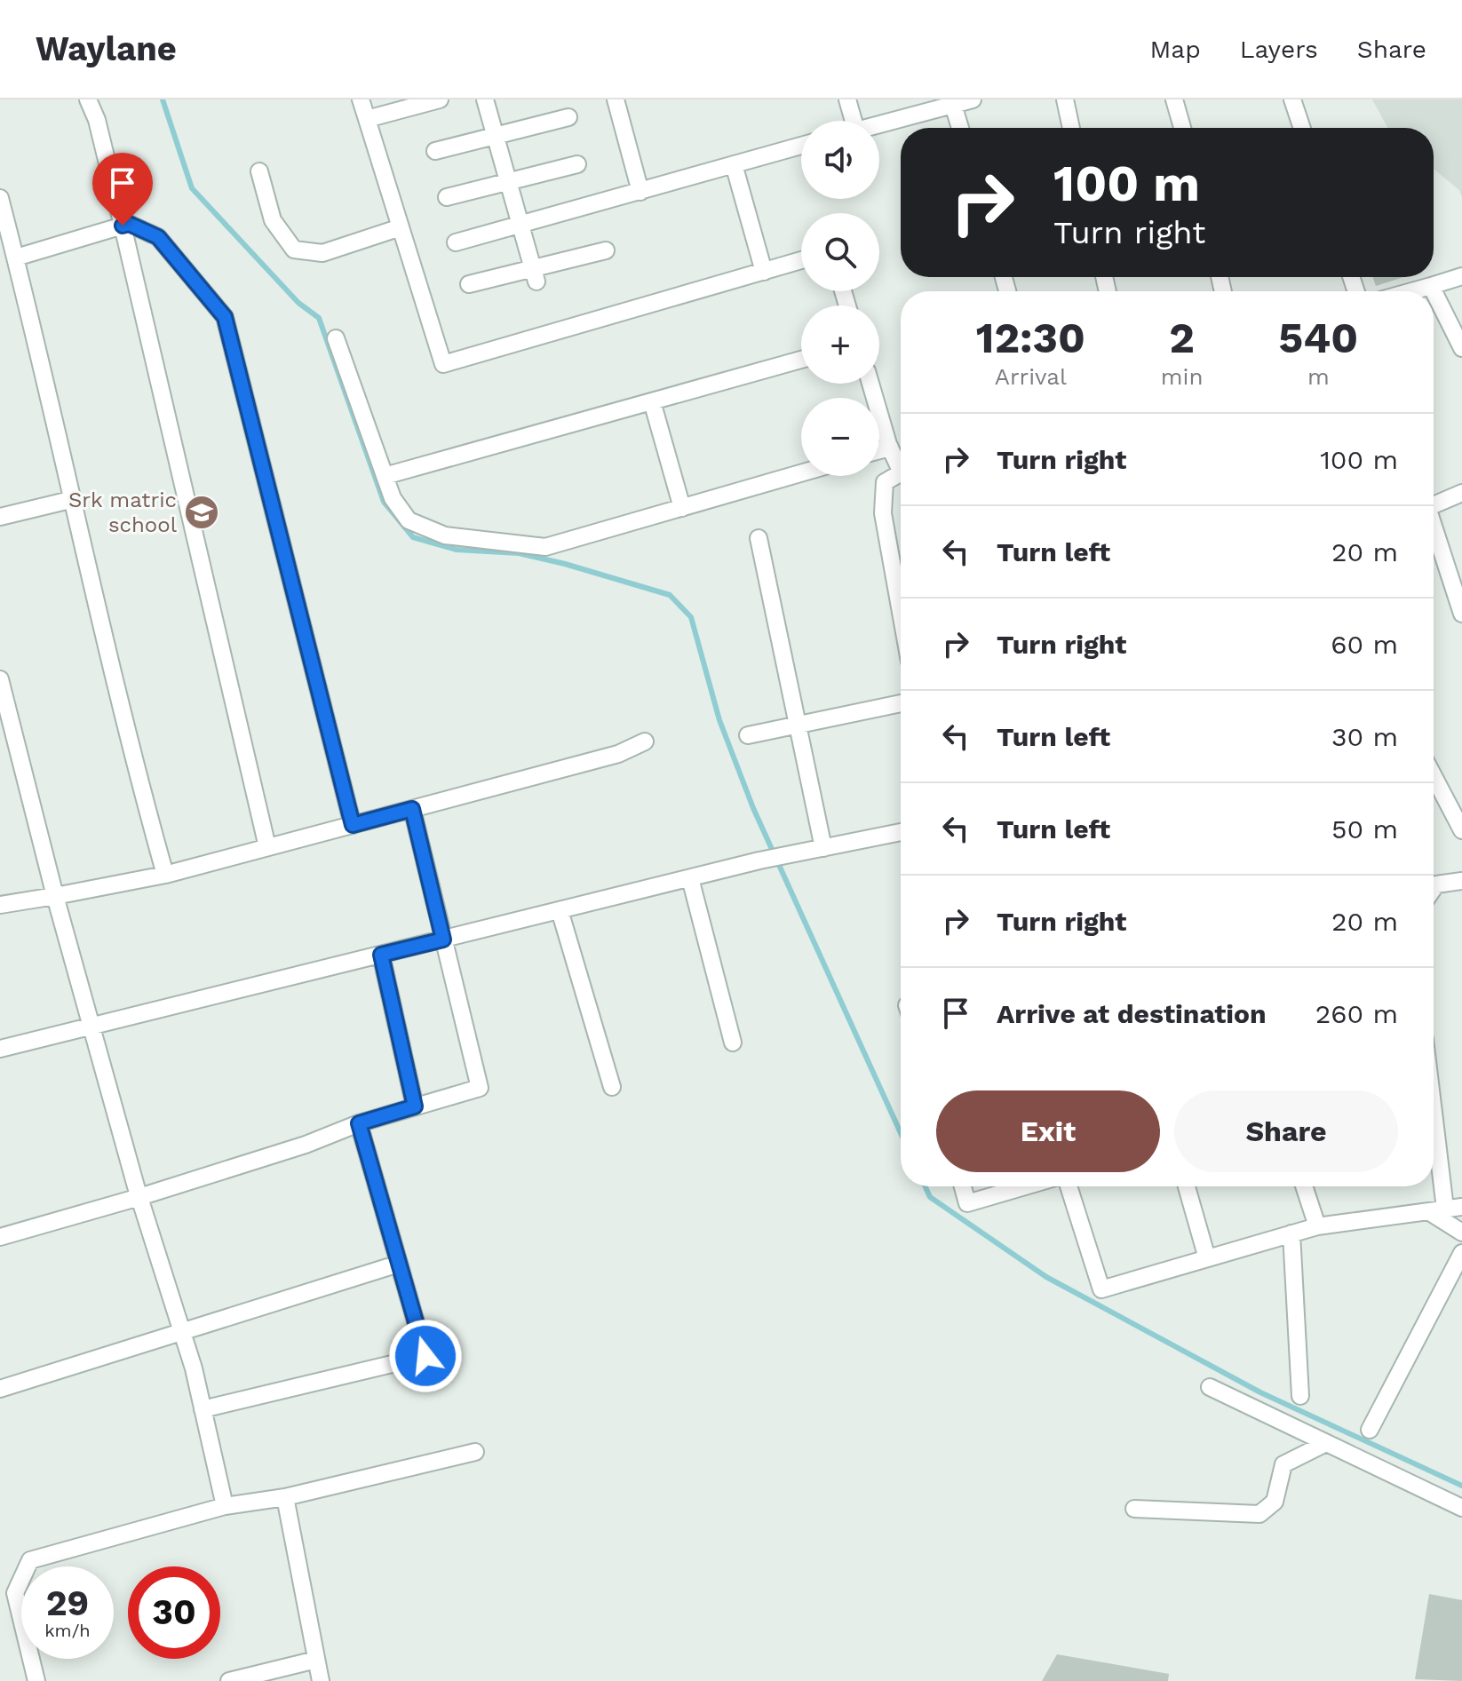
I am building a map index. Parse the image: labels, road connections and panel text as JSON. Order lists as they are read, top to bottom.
{
  "places": {
    "school or university": ["Srk matric school"]
  },
  "page": {
    "header": "Waylane",
    "nav": ["Map", "Layers", "Share"],
    "map_buttons": ["+", "−"],
    "turn": ["100 m", "Turn right"],
    "eta": [
      "12:30",
      "Arrival",
      "2",
      "min",
      "540",
      "m"
    ],
    "list": [
      {
        "name": "Turn right",
        "value": "100 m"
      },
      {
        "name": "Turn left",
        "value": "20 m"
      },
      {
        "name": "Turn right",
        "value": "60 m"
      },
      {
        "name": "Turn left",
        "value": "30 m"
      },
      {
        "name": "Turn left",
        "value": "50 m"
      },
      {
        "name": "Turn right",
        "value": "20 m"
      },
      {
        "name": "Arrive at destination",
        "value": "260 m"
      }
    ],
    "buttons": ["Exit", "Share"],
    "speed": "29 km/h",
    "limit": "30"
  }
}
